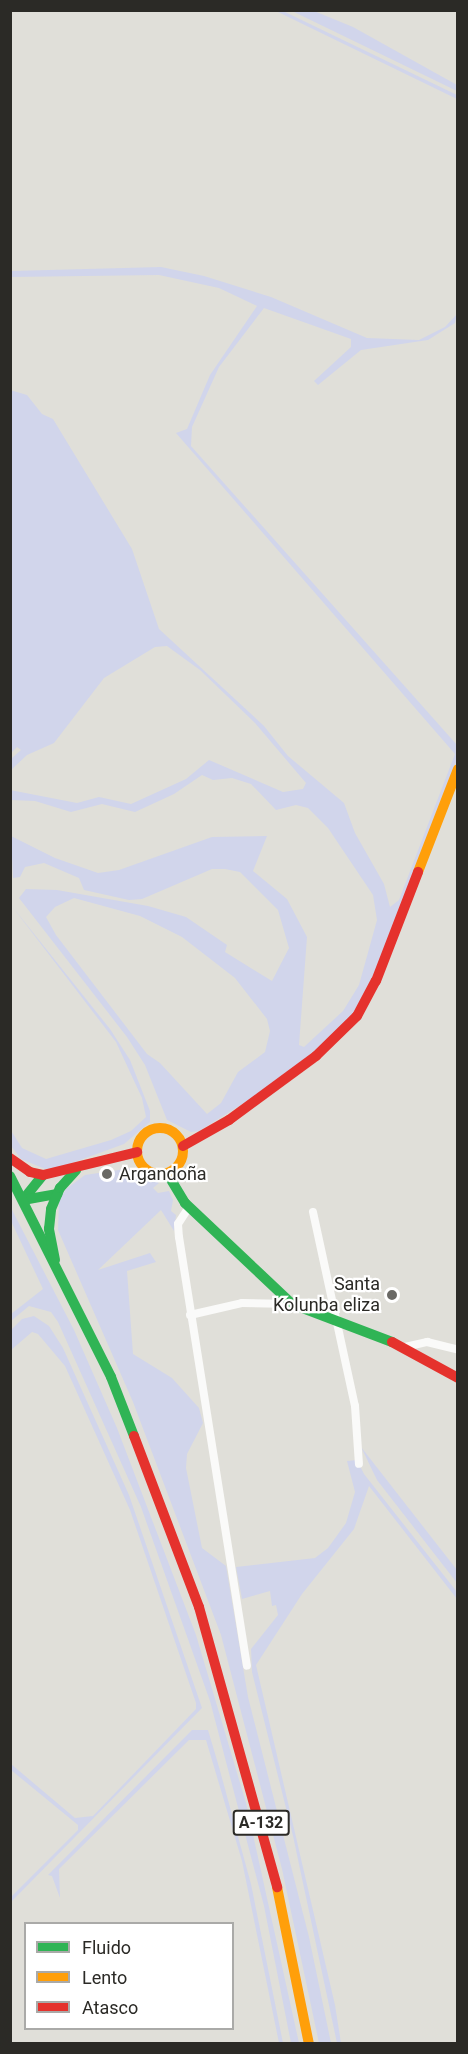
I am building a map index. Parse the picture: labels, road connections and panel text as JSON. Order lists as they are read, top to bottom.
{
  "streets": {
    "street": ["A-132"]
  },
  "places": ["Argandoña", "Santa Kolunba eliza"],
  "legend": ["Fluido", "Lento", "Atasco"]
}
